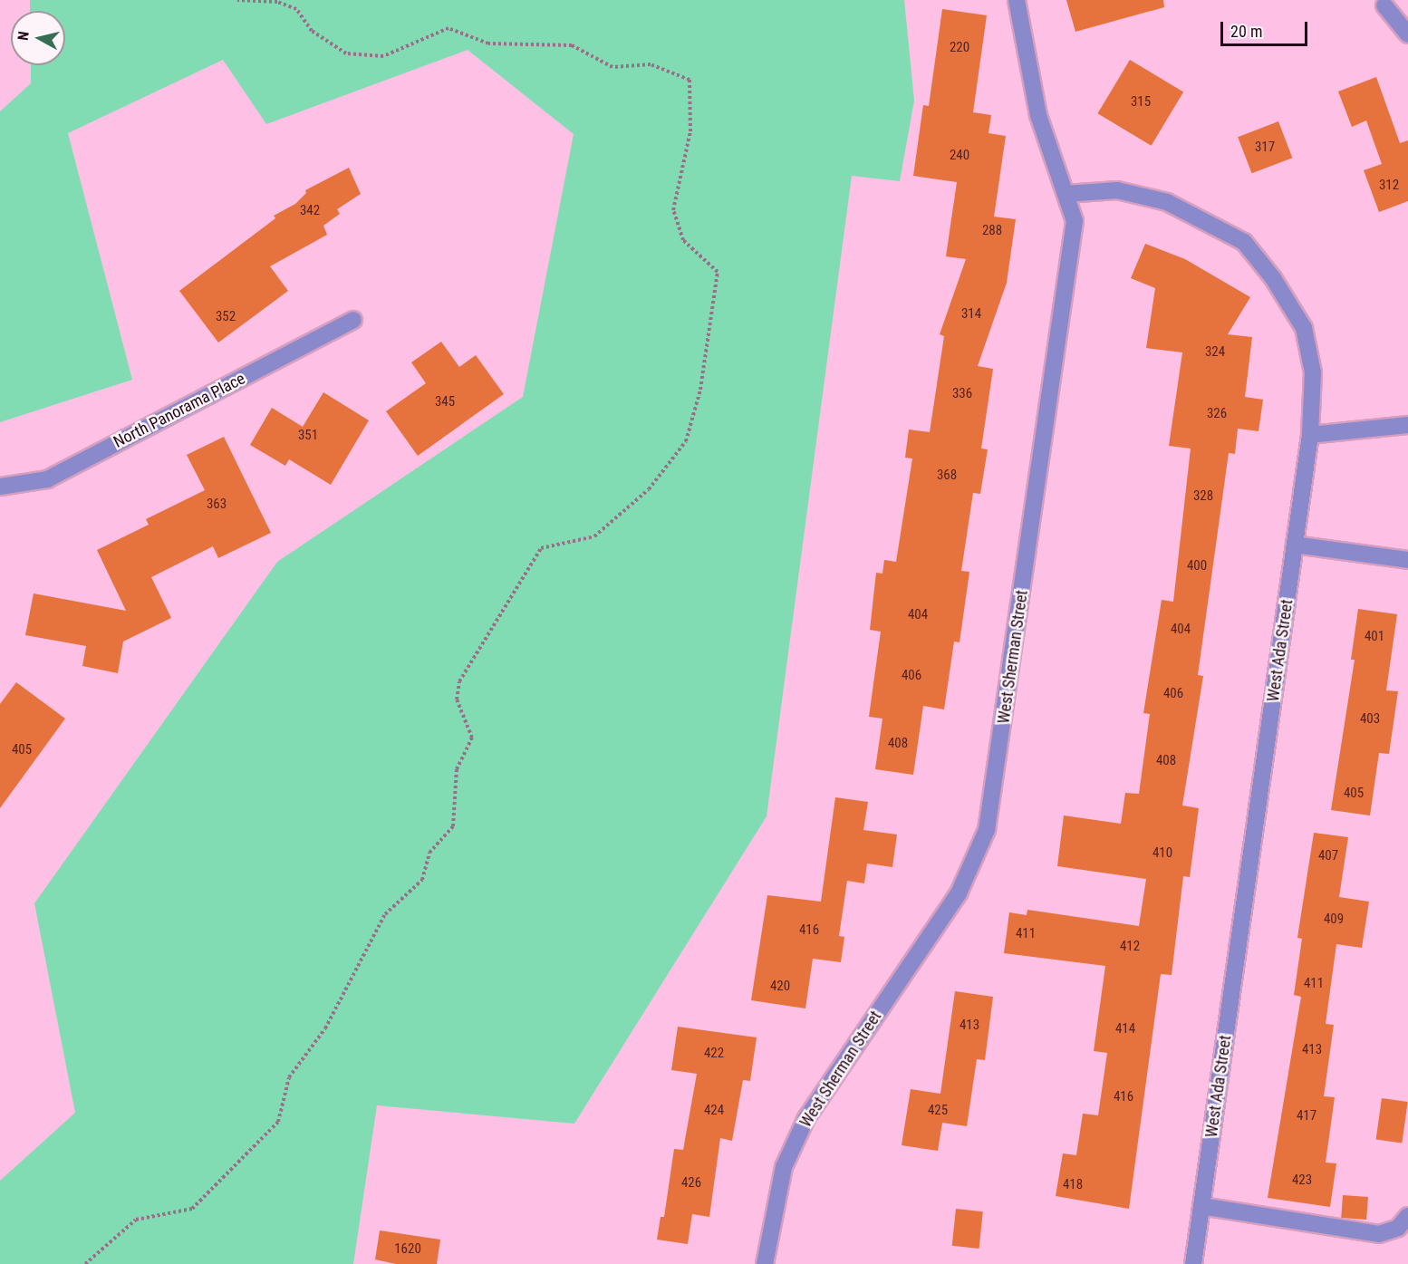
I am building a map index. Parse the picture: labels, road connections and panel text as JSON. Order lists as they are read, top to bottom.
{
  "streets": {
    "street": ["North Panorama Place", "West Ada Street", "West Sherman Street"]
  },
  "crossings": [
    ["West Ada Street", "West Sherman Street"]
  ],
  "house_numbers": [
    "220",
    "315",
    "317",
    "240",
    "312",
    "342",
    "288",
    "314",
    "352",
    "324",
    "336",
    "345",
    "326",
    "351",
    "368",
    "328",
    "363",
    "400",
    "404",
    "404",
    "401",
    "406",
    "406",
    "403",
    "408",
    "405",
    "408",
    "405",
    "410",
    "407",
    "409",
    "416",
    "411",
    "412",
    "411",
    "420",
    "413",
    "414",
    "413",
    "422",
    "416",
    "424",
    "425",
    "417",
    "423",
    "426",
    "418",
    "1620"
  ],
  "scale_bar": "20 m",
  "north": "left"
}
